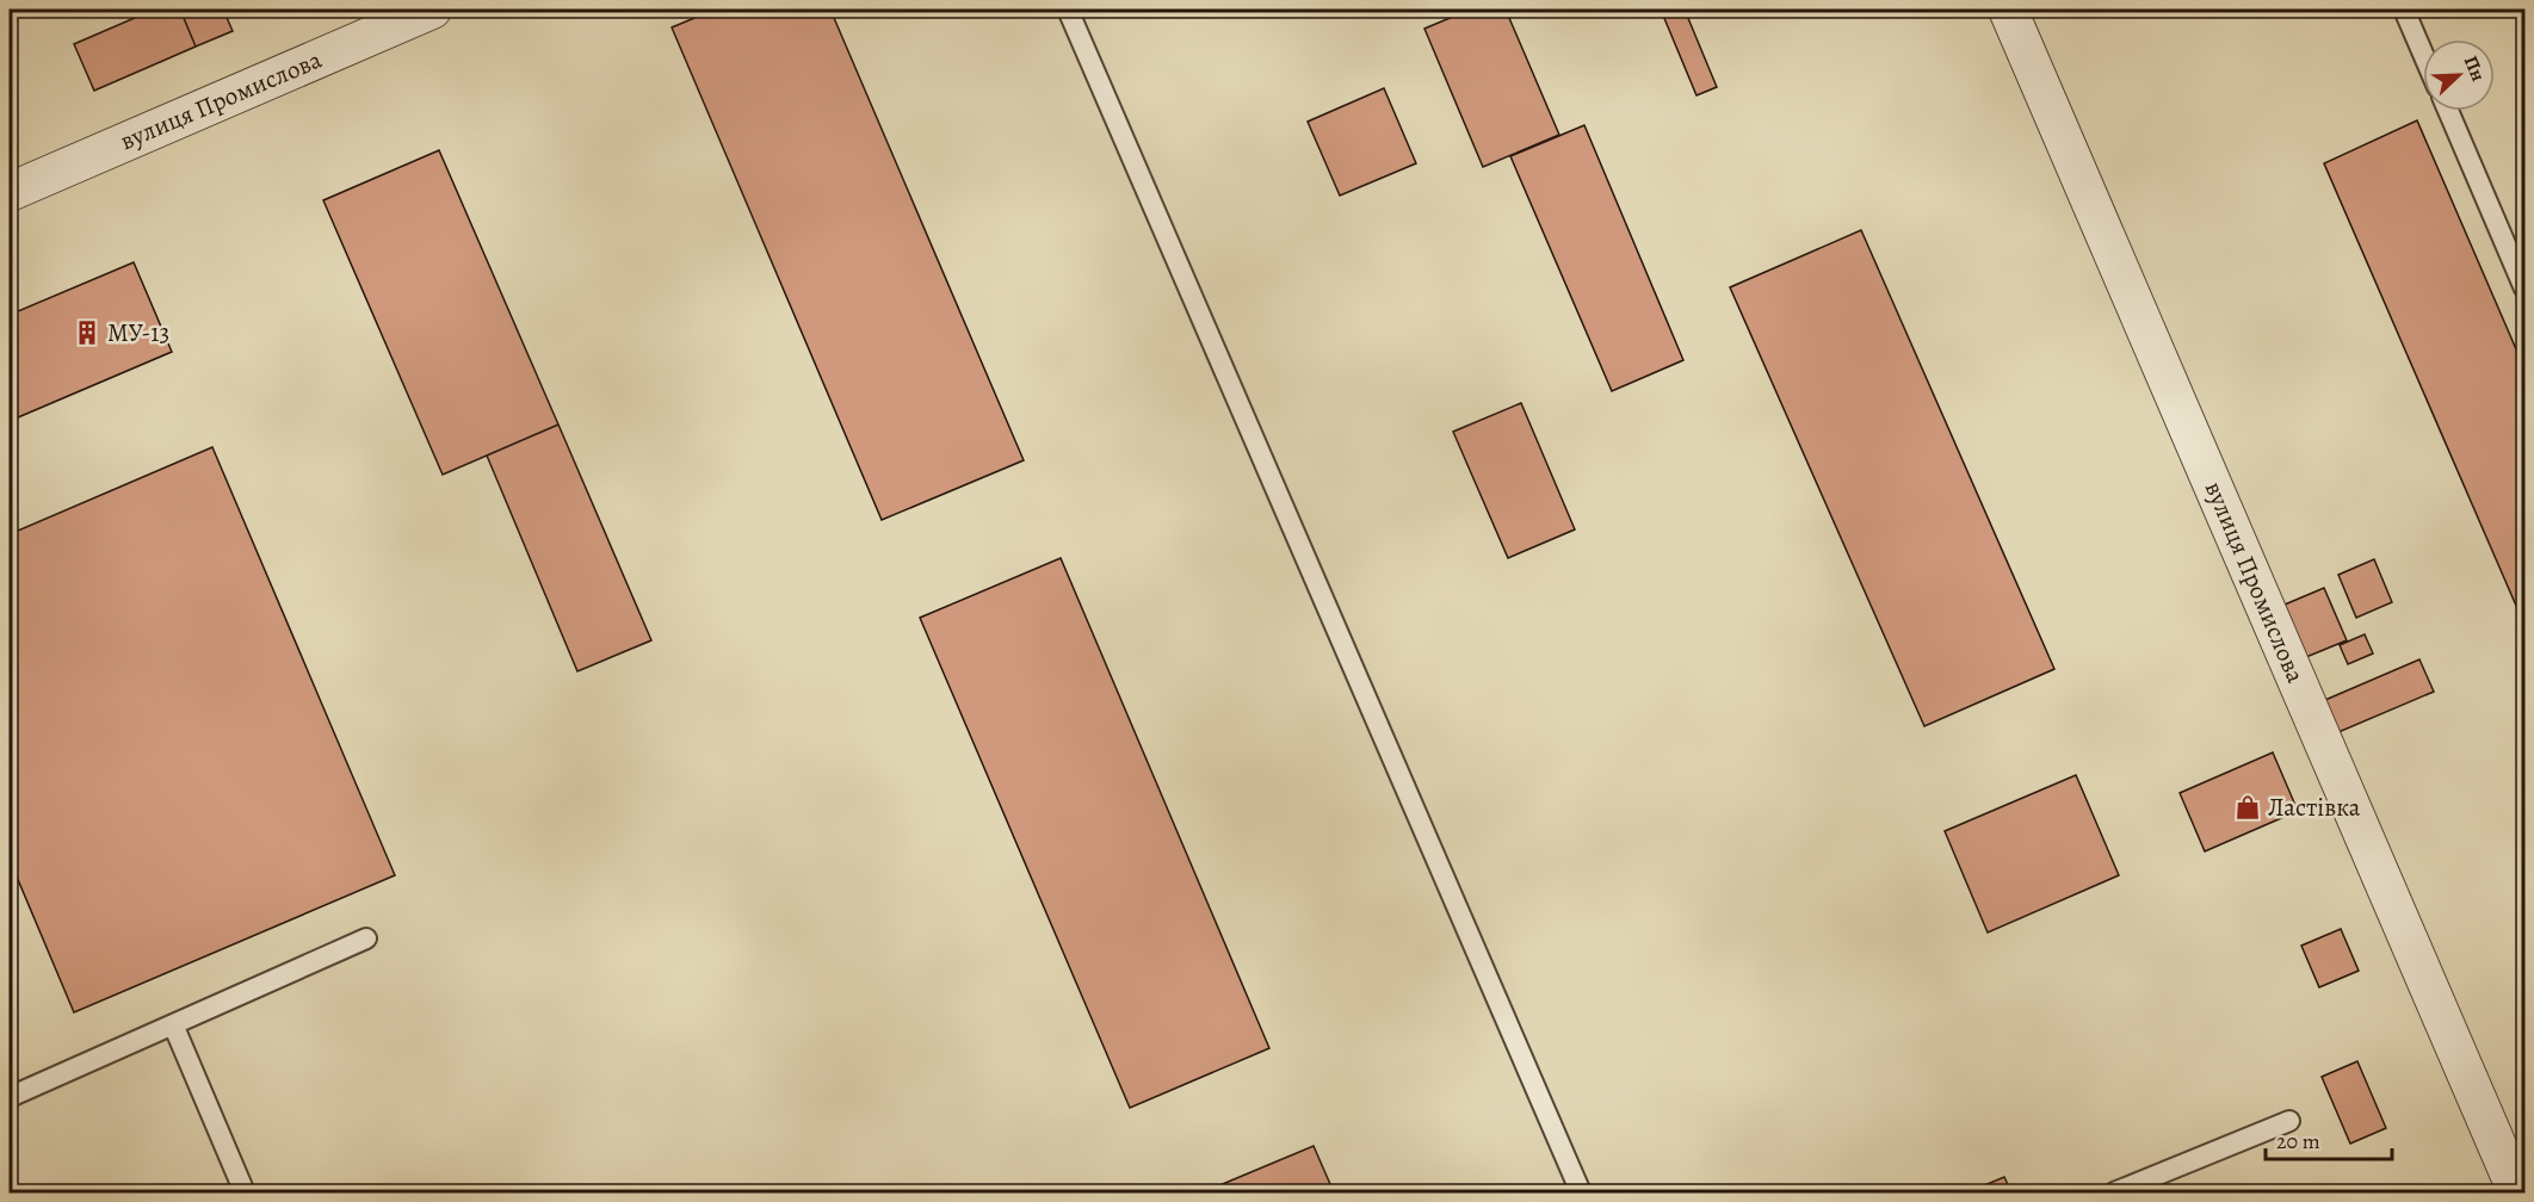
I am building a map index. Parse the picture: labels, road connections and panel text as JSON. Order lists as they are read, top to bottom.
{
  "streets": {
    "street": ["вулиця Промислова"]
  },
  "places": {
    "building": ["МУ-13"],
    "shop": ["Ластівка"]
  },
  "scale_bar": "20 m",
  "north": "top right"
}
